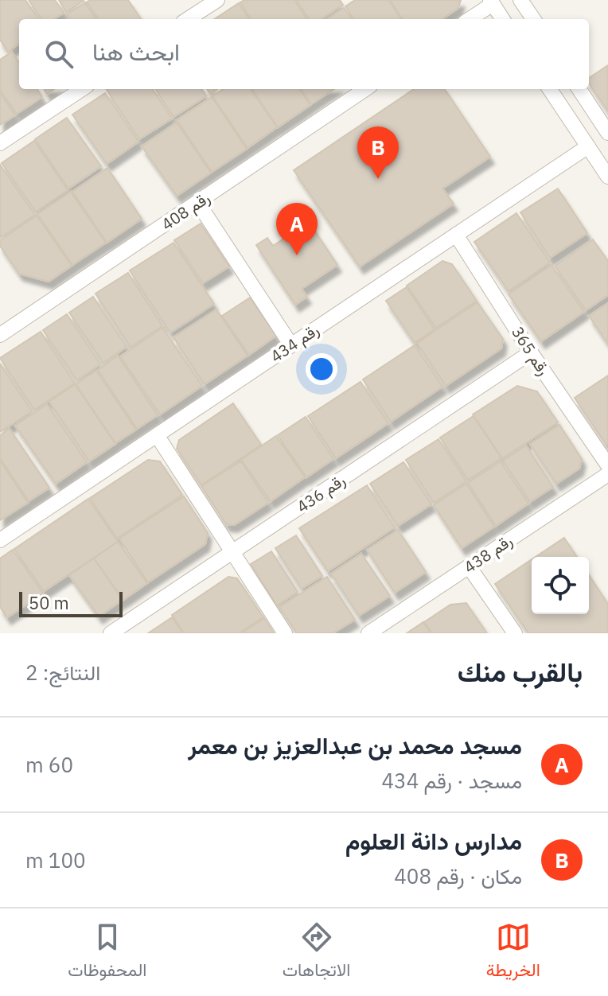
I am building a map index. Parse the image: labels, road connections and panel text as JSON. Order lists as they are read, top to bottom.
{
  "streets": {
    "street": [
      "رقم 408",
      "رقم 434",
      "رقم 365",
      "رقم 436",
      "رقم 438"
    ]
  },
  "crossings": [
    ["رقم 434", "رقم 365"],
    ["رقم 365", "رقم 436"]
  ],
  "scale_bar": "50 m",
  "page": {
    "search": "ابحث هنا",
    "pins": ["B", "A"],
    "scale": "50 m",
    "heading": ["بالقرب منك", "النتائج: 2"],
    "list": [
      {
        "mark": "A",
        "name": "مسجد محمد بن عبدالعزيز بن معمر",
        "note": "مسجد · رقم 434",
        "value": "60 m"
      },
      {
        "mark": "B",
        "name": "مدارس دانة العلوم",
        "note": "مكان · رقم 408",
        "value": "100 m"
      }
    ],
    "nav": ["الخريطة", "الاتجاهات", "المحفوظات"]
  }
}
